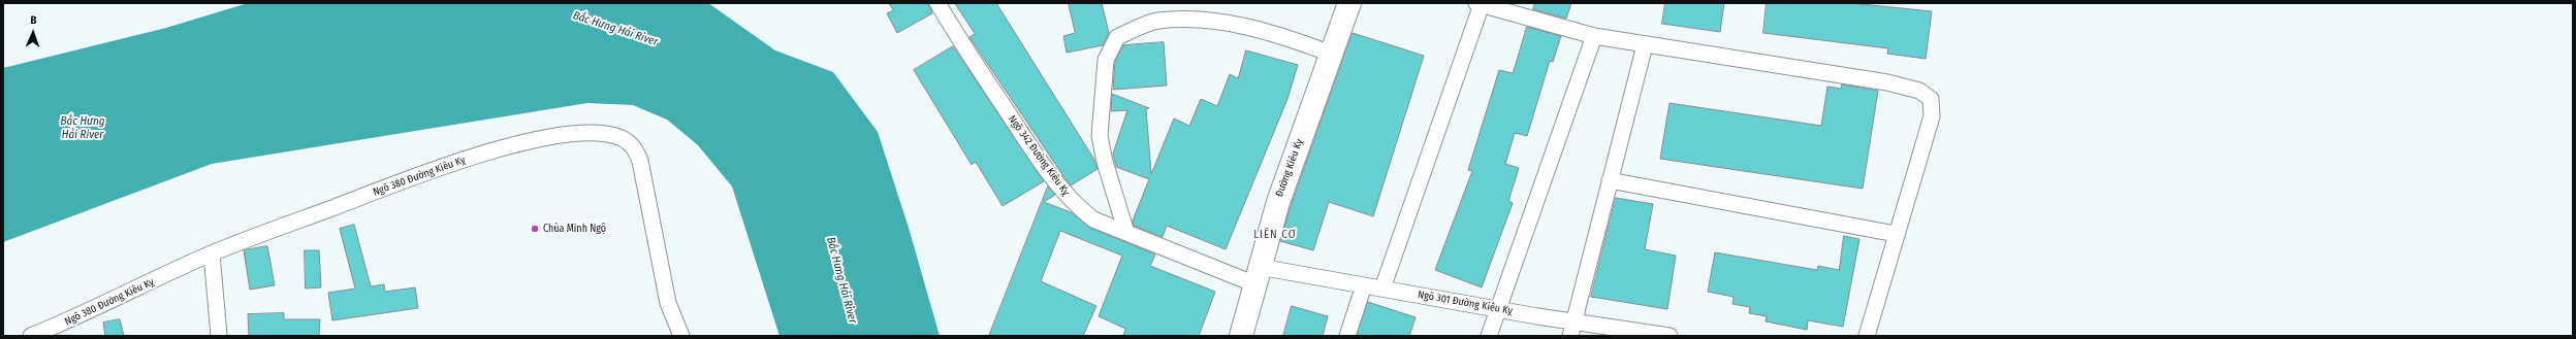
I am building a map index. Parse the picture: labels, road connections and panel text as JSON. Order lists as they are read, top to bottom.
{
  "streets": {
    "main road": ["Đường Kiêu Kỵ"],
    "street": ["Ngõ 342 Đường Kiêu Kỵ", "Ngõ 380 Đường Kiêu Kỵ", "Ngõ 301 Đường Kiêu Kỵ"]
  },
  "crossings": [
    ["Ngõ 342 Đường Kiêu Kỵ", "Đường Kiêu Kỵ"],
    ["Ngõ 342 Đường Kiêu Kỵ", "Ngõ 301 Đường Kiêu Kỵ"],
    ["Đường Kiêu Kỵ", "Ngõ 301 Đường Kiêu Kỵ"]
  ],
  "districts": ["LIÊN CƠ"],
  "water": ["Bắc Hưng Hải River"],
  "places": ["Chùa Minh Ngộ"],
  "north": "top"
}
